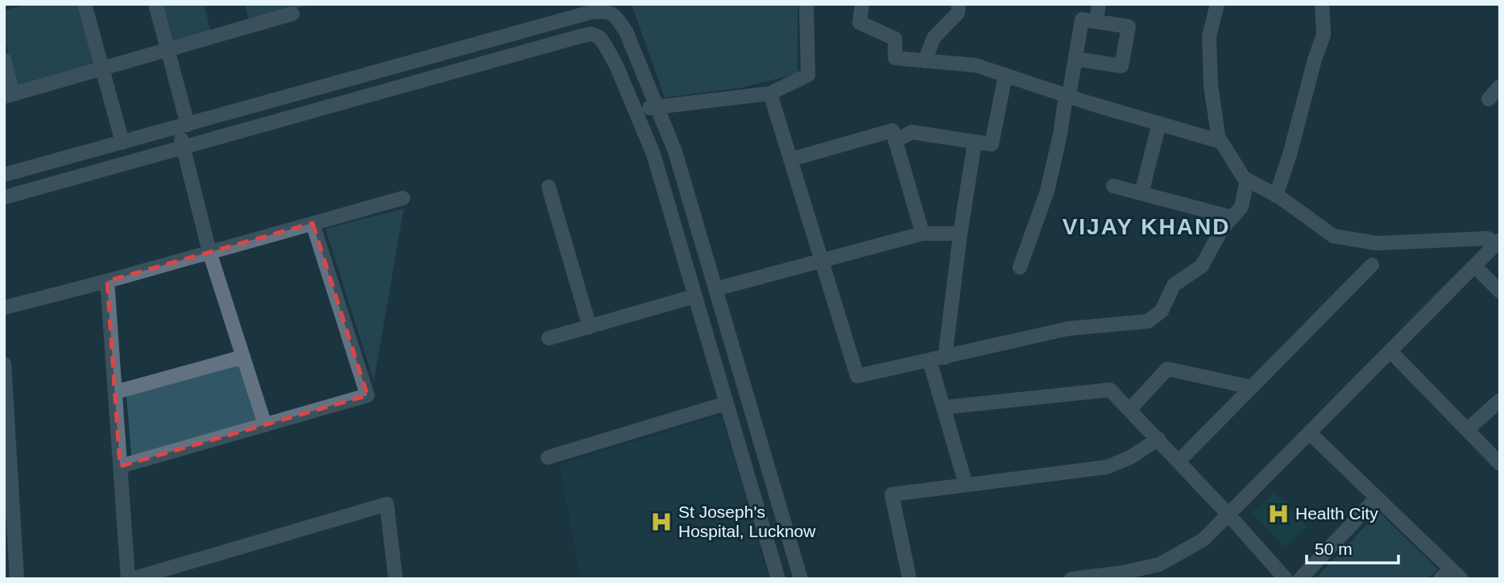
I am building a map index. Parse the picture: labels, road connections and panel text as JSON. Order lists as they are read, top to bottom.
{
  "districts": ["VIJAY KHAND"],
  "places": {
    "hospital": ["Health City", "St Joseph's Hospital, Lucknow"]
  },
  "scale_bar": "50 m"
}
